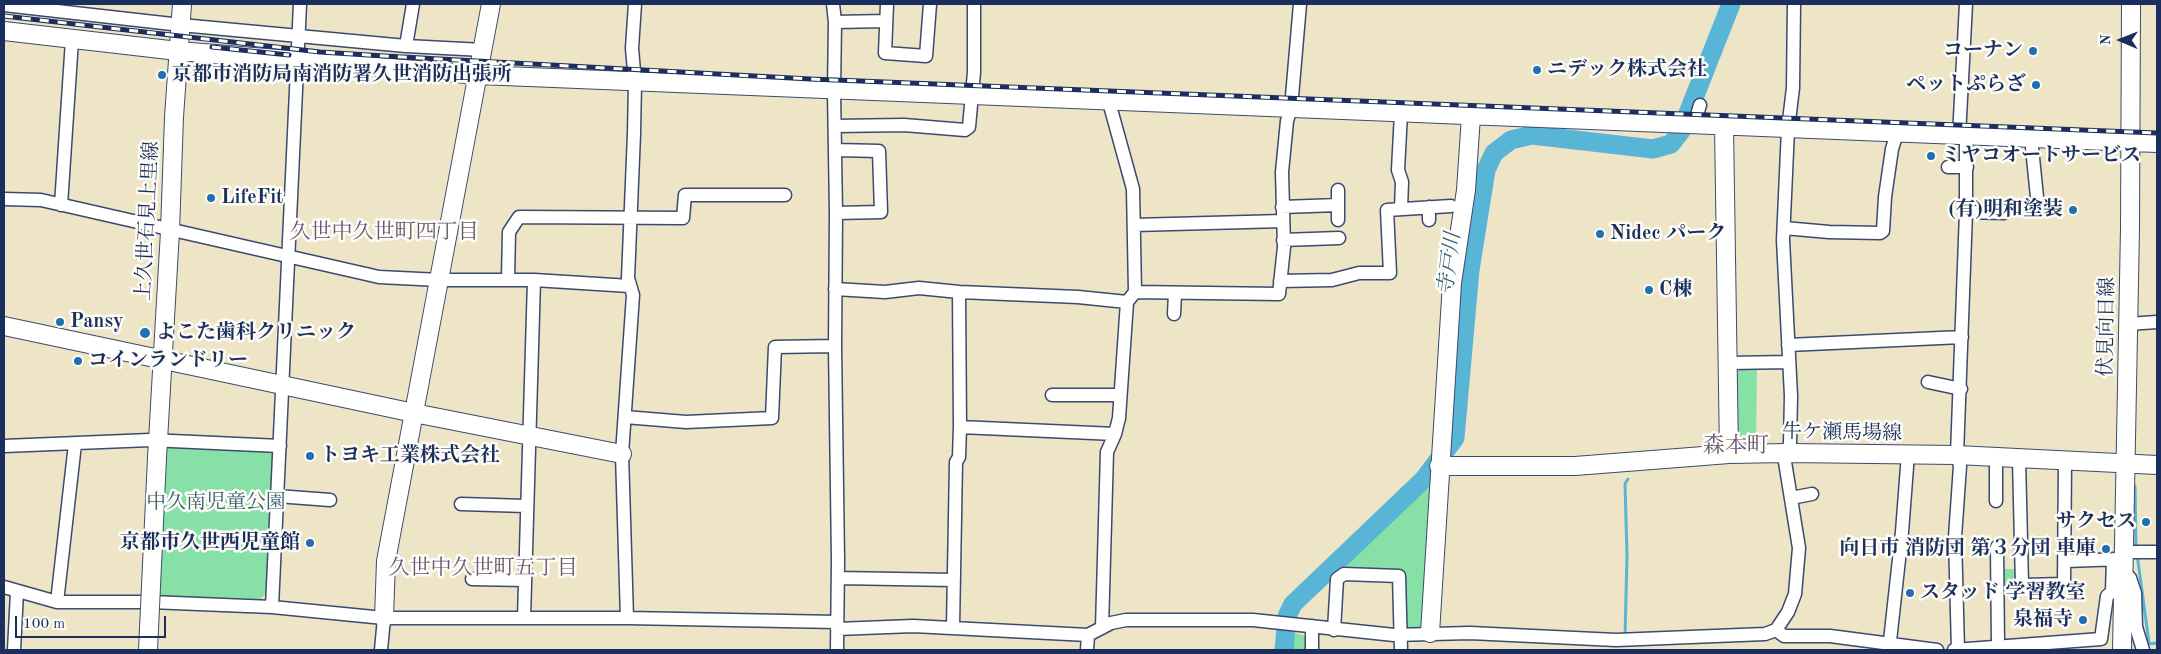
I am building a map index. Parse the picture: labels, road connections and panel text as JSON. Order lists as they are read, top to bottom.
{
  "streets": {
    "street": ["上久世石見上里線", "伏見向日線", "牛ケ瀬馬場線"]
  },
  "crossings": [
    ["伏見向日線", "牛ケ瀬馬場線"]
  ],
  "districts": ["久世中久世町四丁目", "森本町", "久世中久世町五丁目"],
  "water": ["寺戸川"],
  "parks": ["中久南児童公園"],
  "places": [
    "コーナン",
    "ニデック株式会社",
    "京都市消防局南消防署久世消防出張所",
    "ペットぷらざ",
    "ミヤコオートサービス",
    "LifeFit",
    "(有)明和塗装",
    "Nidec パーク",
    "C棟",
    "Pansy",
    "よこた歯科クリニック",
    "コインランドリー",
    "トヨキ工業株式会社",
    "サクセス",
    "京都市久世西児童館",
    "向日市 消防団 第３分団 車庫",
    "スタッド 学習教室",
    "泉福寺"
  ],
  "scale_bar": "100 m",
  "north": "left"
}
